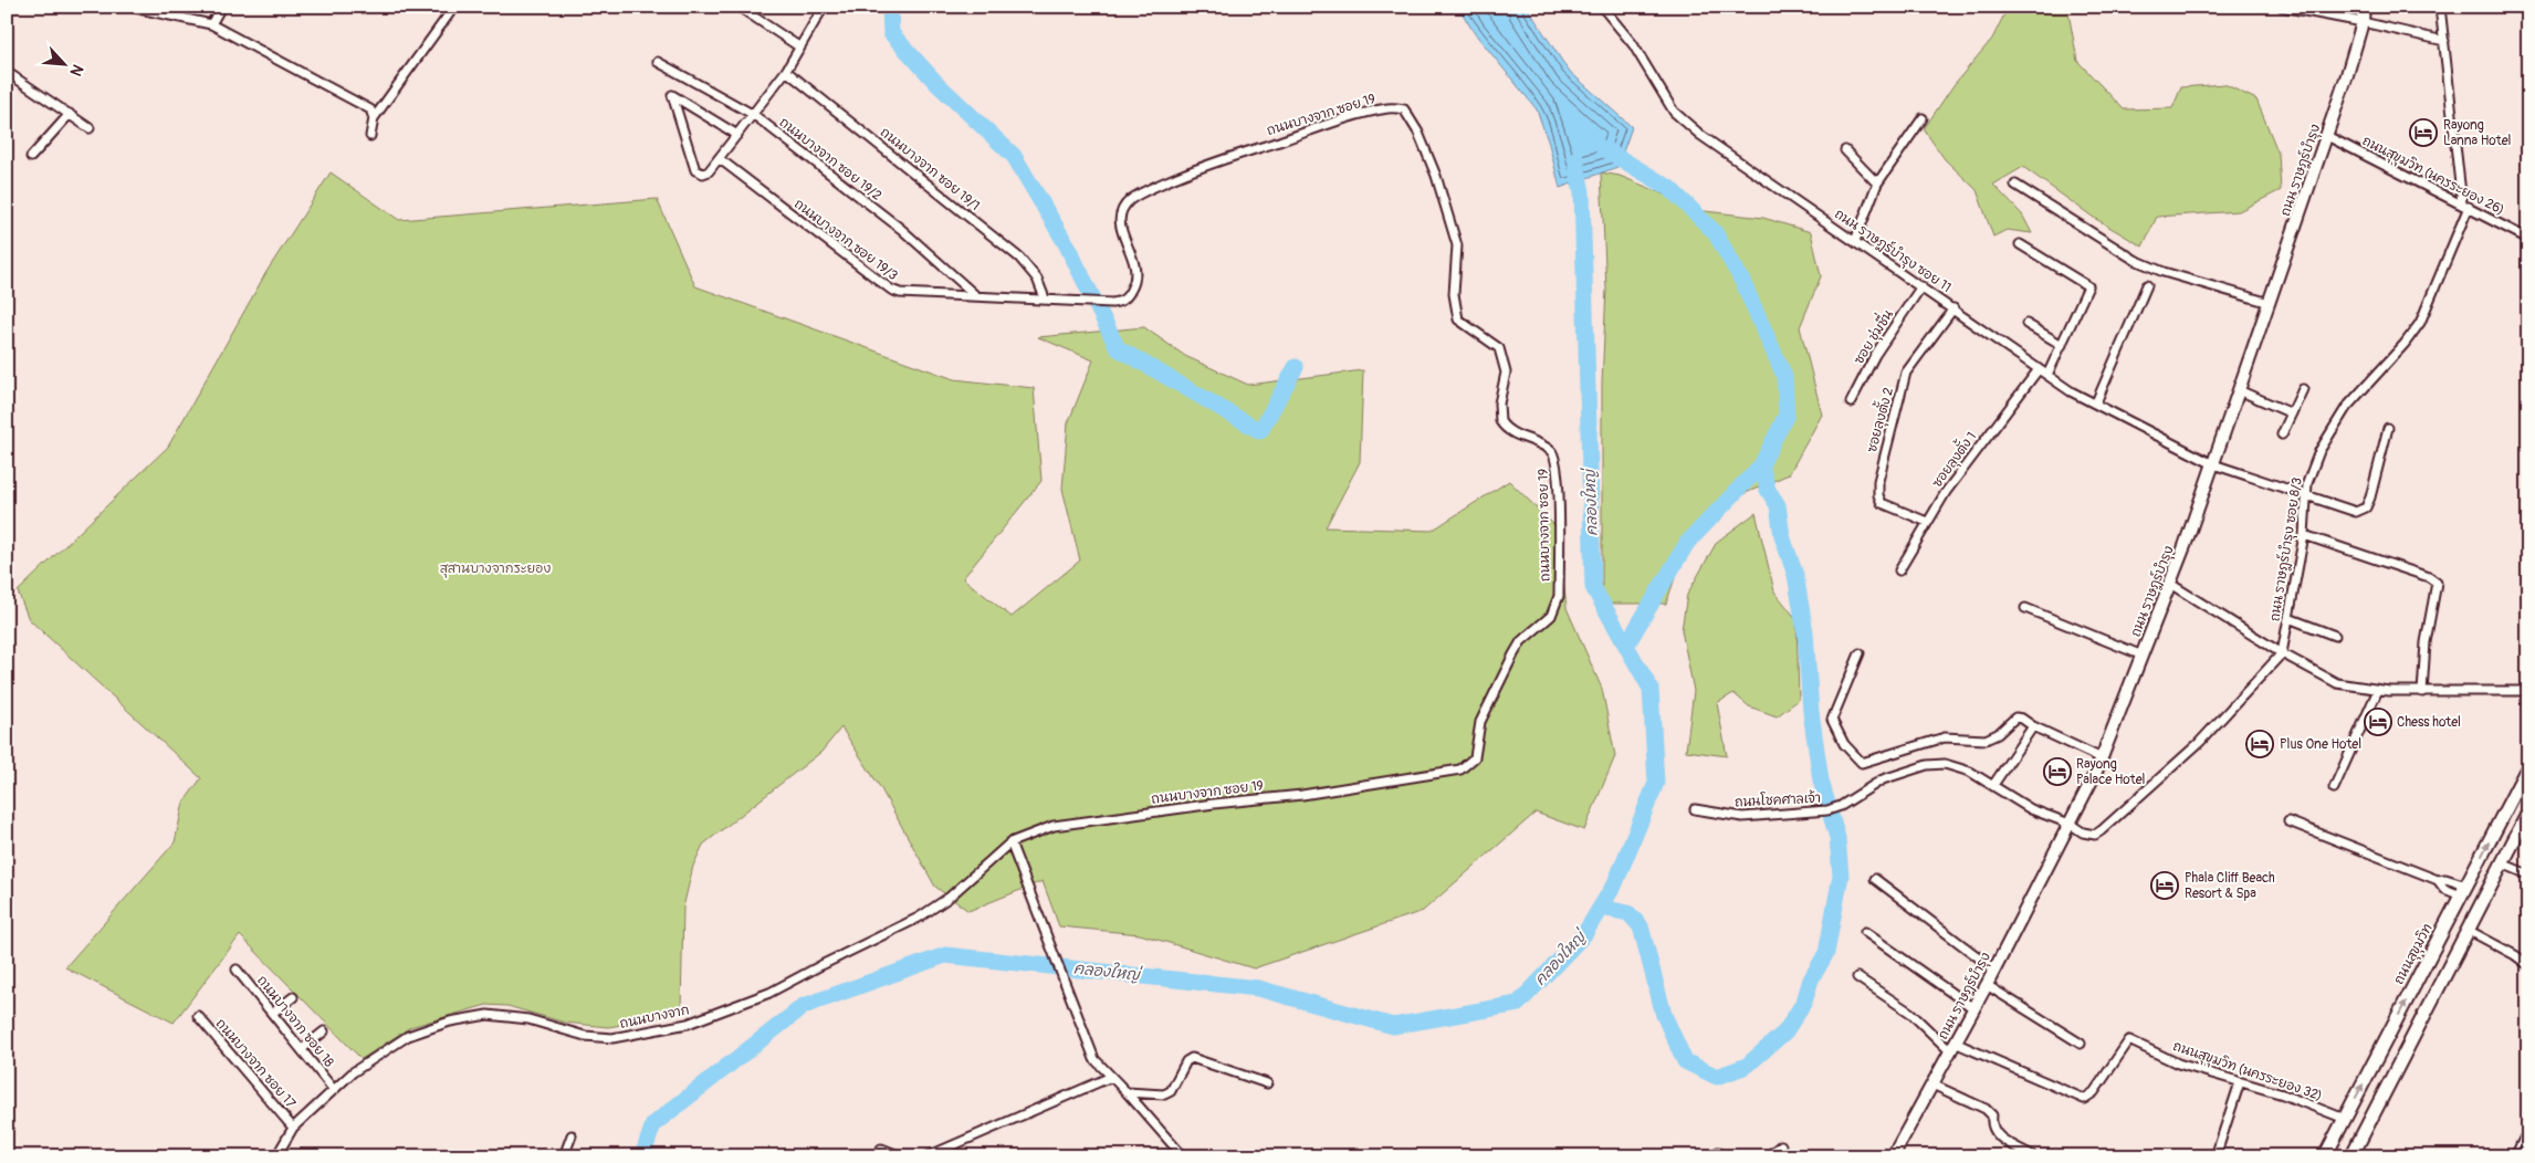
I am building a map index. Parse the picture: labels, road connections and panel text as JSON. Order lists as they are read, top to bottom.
{
  "streets": {
    "main road": ["ถนนสุขุมวิท"],
    "street": [
      "ถนนบางจาก ซอย 19",
      "ถนนบางจาก ซอย 19/2",
      "ถนนบางจาก ซอย 19/1",
      "ถนน ราษฎร์บำรุง",
      "ถนนสุขุมวิท (นครระยอง 26)",
      "ถนนบางจาก ซอย 19/3",
      "ถนน ราษฎร์บำรุง ซอย 11",
      "ซอย ชุ่มชื่น",
      "ซอยลุงตั้ง 2",
      "ซอยลุงตั้ง 1",
      "ถนน ราษฎร์บำรุง ซอย 8/3",
      "ถนนโชคศาลเจ้า",
      "ถนนบางจาก",
      "ถนนบางจาก ซอย 18",
      "ถนนบางจาก ซอย 17",
      "ถนนสุขุมวิท (นครระยอง 32)"
    ]
  },
  "crossings": [
    ["ถนนบางจาก ซอย 19", "ถนนบางจาก ซอย 19/2"],
    ["ถนนบางจาก ซอย 19", "ถนนบางจาก ซอย 19/1"],
    ["ถนนบางจาก ซอย 19", "ถนนบางจาก ซอย 19/3"],
    ["ถนนบางจาก ซอย 19", "ถนนบางจาก"],
    ["ถนนบางจาก ซอย 19/2", "ถนนบางจาก ซอย 19/3"],
    ["ถนน ราษฎร์บำรุง", "ถนนสุขุมวิท (นครระยอง 26)"],
    ["ถนน ราษฎร์บำรุง", "ถนน ราษฎร์บำรุง ซอย 11"],
    ["ถนน ราษฎร์บำรุง", "ถนนโชคศาลเจ้า"],
    ["ถนน ราษฎร์บำรุง", "ถนนสุขุมวิท (นครระยอง 32)"],
    ["ถนนสุขุมวิท (นครระยอง 26)", "ถนน ราษฎร์บำรุง ซอย 8/3"],
    ["ถนน ราษฎร์บำรุง ซอย 11", "ซอย ชุ่มชื่น"],
    ["ถนน ราษฎร์บำรุง ซอย 11", "ซอยลุงตั้ง 2"],
    ["ถนน ราษฎร์บำรุง ซอย 11", "ซอยลุงตั้ง 1"],
    ["ถนน ราษฎร์บำรุง ซอย 11", "ถนน ราษฎร์บำรุง ซอย 8/3"],
    ["ซอยลุงตั้ง 2", "ซอยลุงตั้ง 1"],
    ["ถนนสุขุมวิท", "ถนนสุขุมวิท (นครระยอง 32)"],
    ["ถนนบางจาก", "ถนนบางจาก ซอย 18"],
    ["ถนนบางจาก", "ถนนบางจาก ซอย 17"]
  ],
  "water": ["คลองใหญ่"],
  "parks": ["สุสานบางจากระยอง"],
  "places": {
    "hotel": [
      "Rayong Lanna Hotel",
      "Chess hotel",
      "Plus One Hotel",
      "Rayong Palace Hotel",
      "Phala Cliff Beach Resort & Spa"
    ]
  },
  "north": "bottom right"
}
